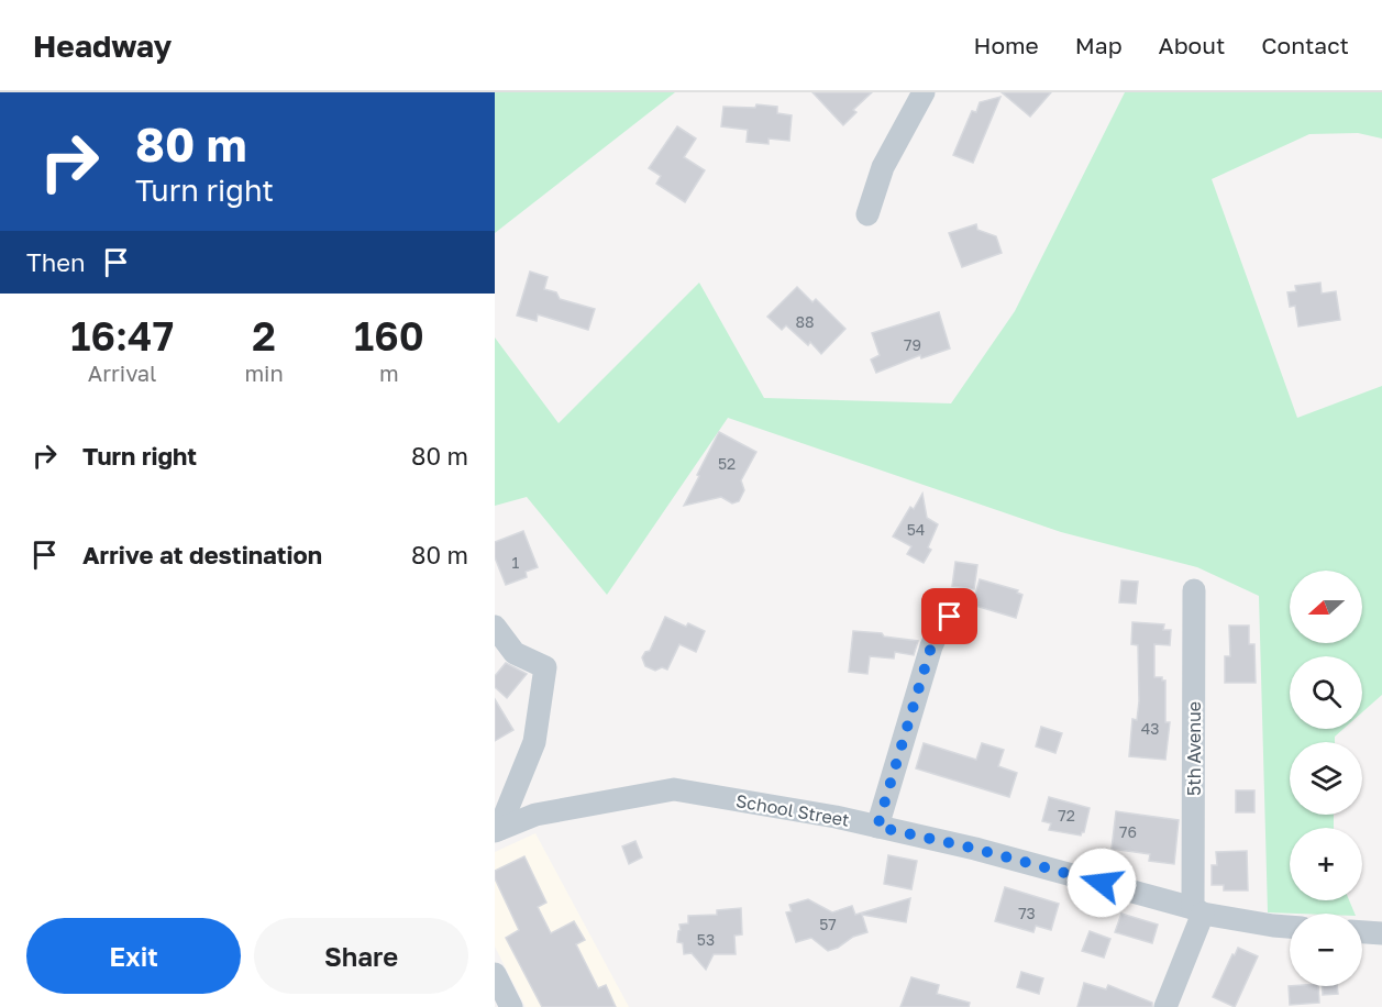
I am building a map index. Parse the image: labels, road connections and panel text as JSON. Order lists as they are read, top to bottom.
{
  "streets": {
    "street": ["5th Avenue", "School Street"]
  },
  "crossings": [
    ["5th Avenue", "School Street"]
  ],
  "house_numbers": [
    "88",
    "79",
    "52",
    "54",
    "1",
    "43",
    "72",
    "76",
    "73",
    "57",
    "53"
  ],
  "north": "left",
  "page": {
    "header": "Headway",
    "nav": [
      "Home",
      "Map",
      "About",
      "Contact"
    ],
    "turn": ["80 m", "Turn right"],
    "then": "Then",
    "eta": [
      "16:47",
      "Arrival",
      "2",
      "min",
      "160",
      "m"
    ],
    "list": [
      {
        "name": "Turn right",
        "value": "80 m"
      },
      {
        "name": "Arrive at destination",
        "value": "80 m"
      }
    ],
    "map_buttons": ["+", "−"],
    "buttons": ["Exit", "Share"]
  }
}
